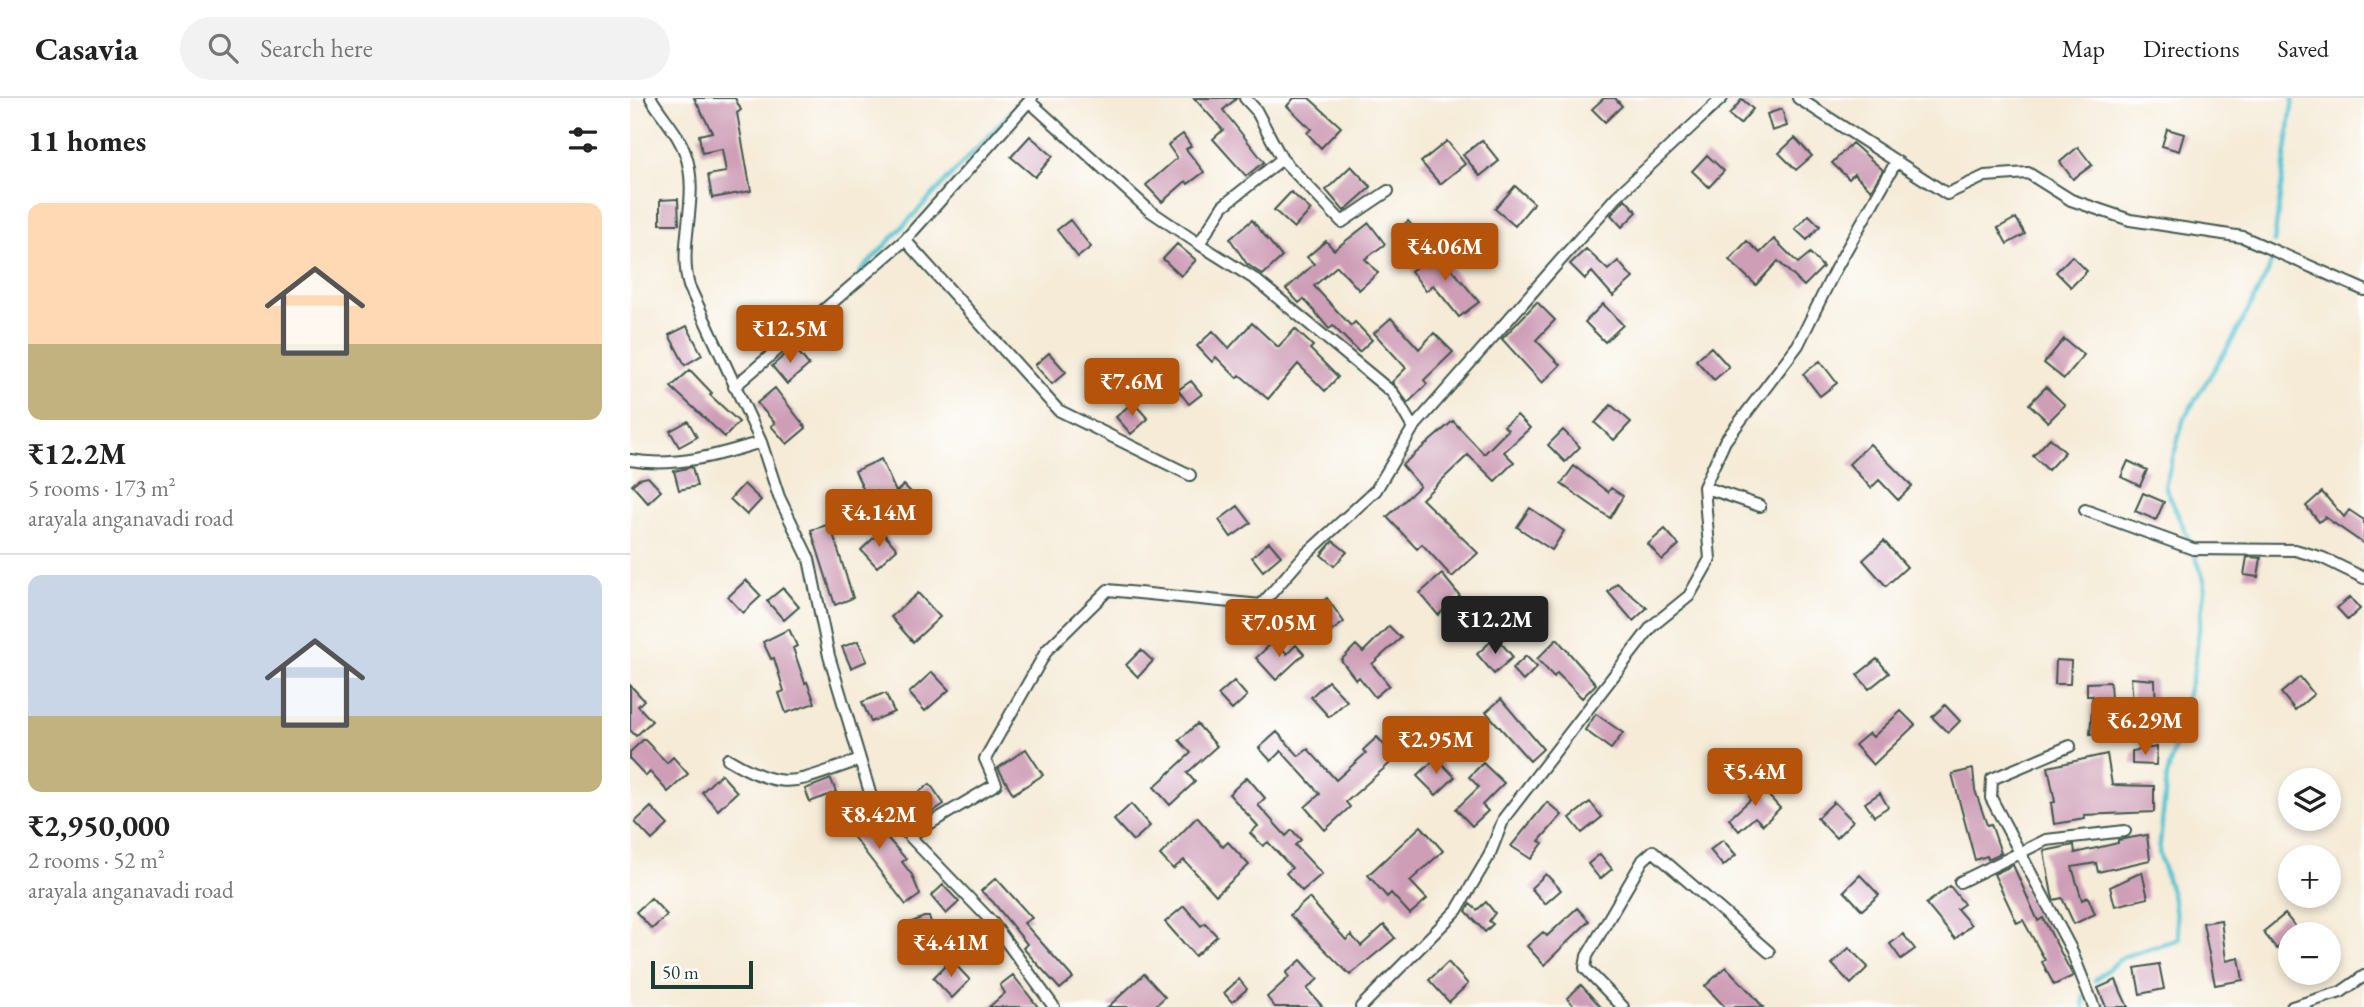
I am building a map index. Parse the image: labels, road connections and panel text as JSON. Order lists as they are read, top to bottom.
{
  "scale_bar": "50 m",
  "page": {
    "header": "Casavia",
    "search": "Search here",
    "nav": ["Map", "Directions", "Saved"],
    "heading": "11 homes",
    "list": [
      {
        "name": "₹12.2M",
        "note": "5 rooms · 173 m² · arayala anganavadi road"
      },
      {
        "name": "₹2,950,000",
        "note": "2 rooms · 52 m² · arayala anganavadi road"
      }
    ],
    "price": [
      "₹4.06M",
      "₹12.5M",
      "₹7.6M",
      "₹4.14M",
      "₹12.2M",
      "₹7.05M",
      "₹6.29M",
      "₹2.95M",
      "₹5.4M",
      "₹8.42M",
      "₹4.41M"
    ],
    "map_buttons": ["+", "−"],
    "scale": "50 m"
  }
}
